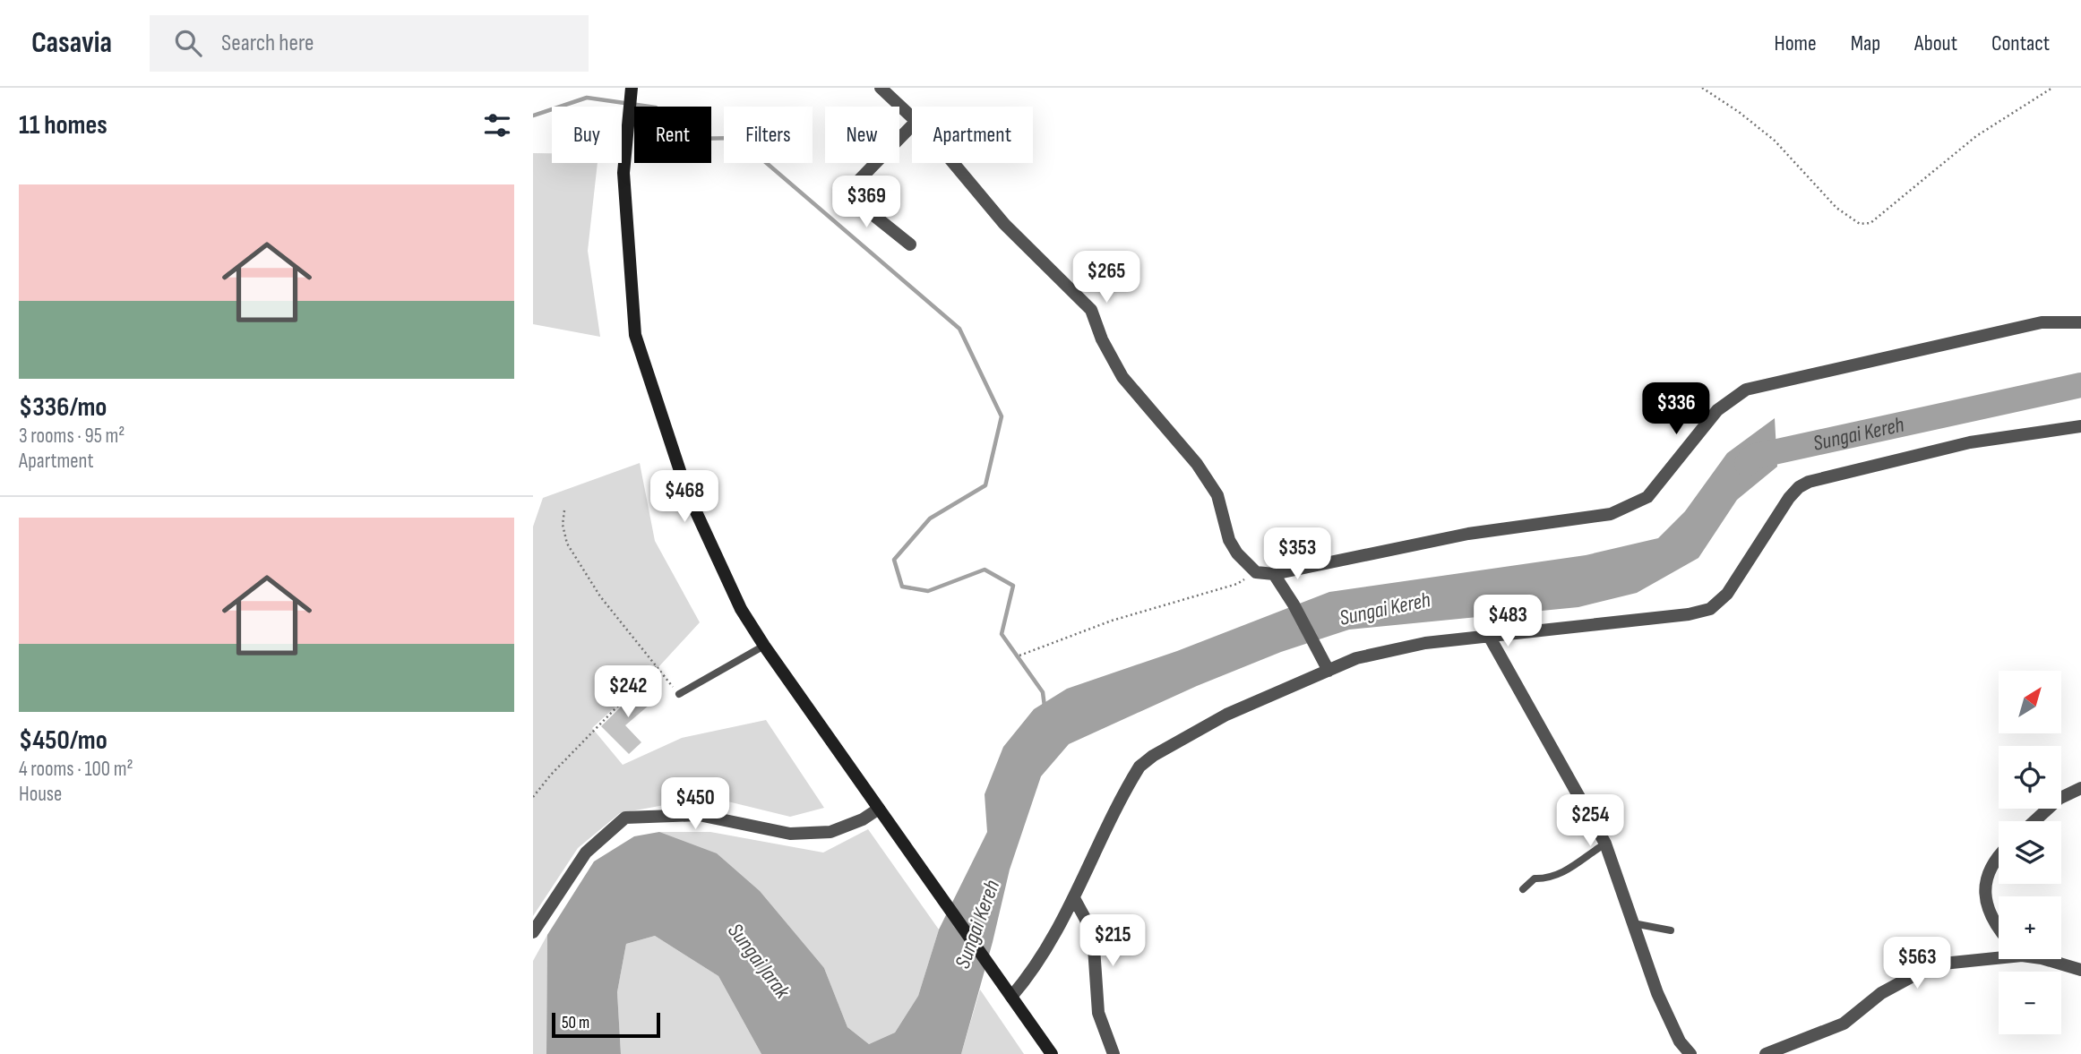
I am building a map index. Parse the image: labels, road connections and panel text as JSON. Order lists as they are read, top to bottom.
{
  "water": ["Sungai Kereh", "Sungai Jarak"],
  "scale_bar": "50 m",
  "north": "top right",
  "page": {
    "header": "Casavia",
    "search": "Search here",
    "nav": [
      "Home",
      "Map",
      "About",
      "Contact"
    ],
    "heading": "11 homes",
    "chip": [
      "Buy",
      "Rent",
      "Filters",
      "New",
      "Apartment"
    ],
    "list": [
      {
        "name": "$336/mo",
        "note": "3 rooms · 95 m² · Apartment"
      },
      {
        "name": "$450/mo",
        "note": "4 rooms · 100 m² · House"
      }
    ],
    "price": [
      "$369",
      "$265",
      "$336",
      "$468",
      "$353",
      "$483",
      "$242",
      "$450",
      "$254",
      "$215",
      "$563"
    ],
    "map_buttons": ["+", "−"],
    "scale": "50 m"
  }
}
